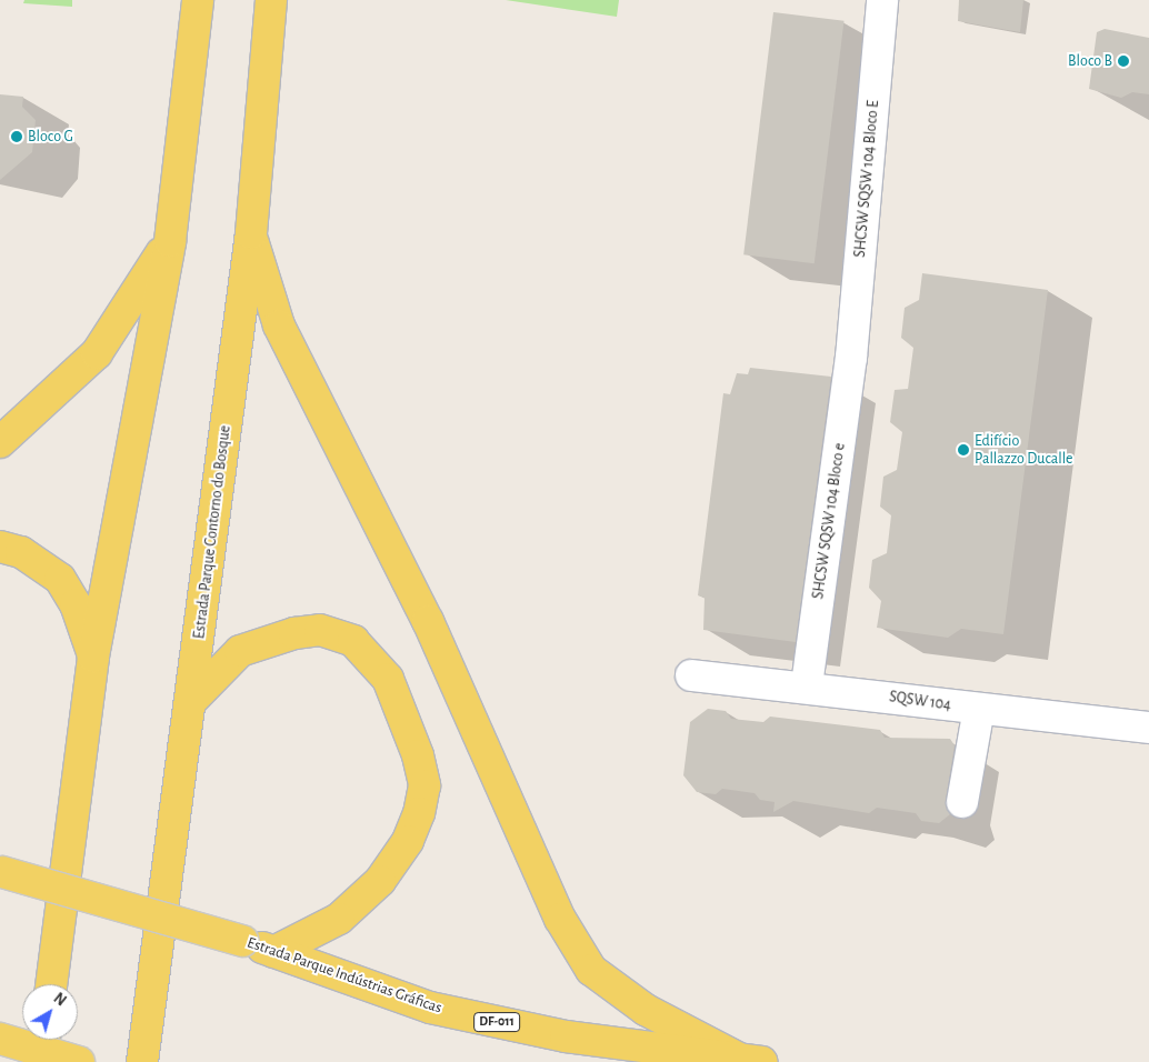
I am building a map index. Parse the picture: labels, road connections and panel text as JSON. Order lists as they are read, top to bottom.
{
  "streets": {
    "main road": ["Estrada Parque Contorno do Bosque", "Estrada Parque Indústrias Gráficas", "DF-011"],
    "street": ["SHCSW SQSW 104 Bloco E", "SHCSW SQSW 104 Bloco e", "SQSW 104"]
  },
  "crossings": [
    ["SHCSW SQSW 104 Bloco E", "SHCSW SQSW 104 Bloco e"],
    ["SHCSW SQSW 104 Bloco e", "SQSW 104"]
  ],
  "places": ["Bloco B", "Bloco G", "Edifício Pallazzo Ducalle"],
  "north": "top right"
}
